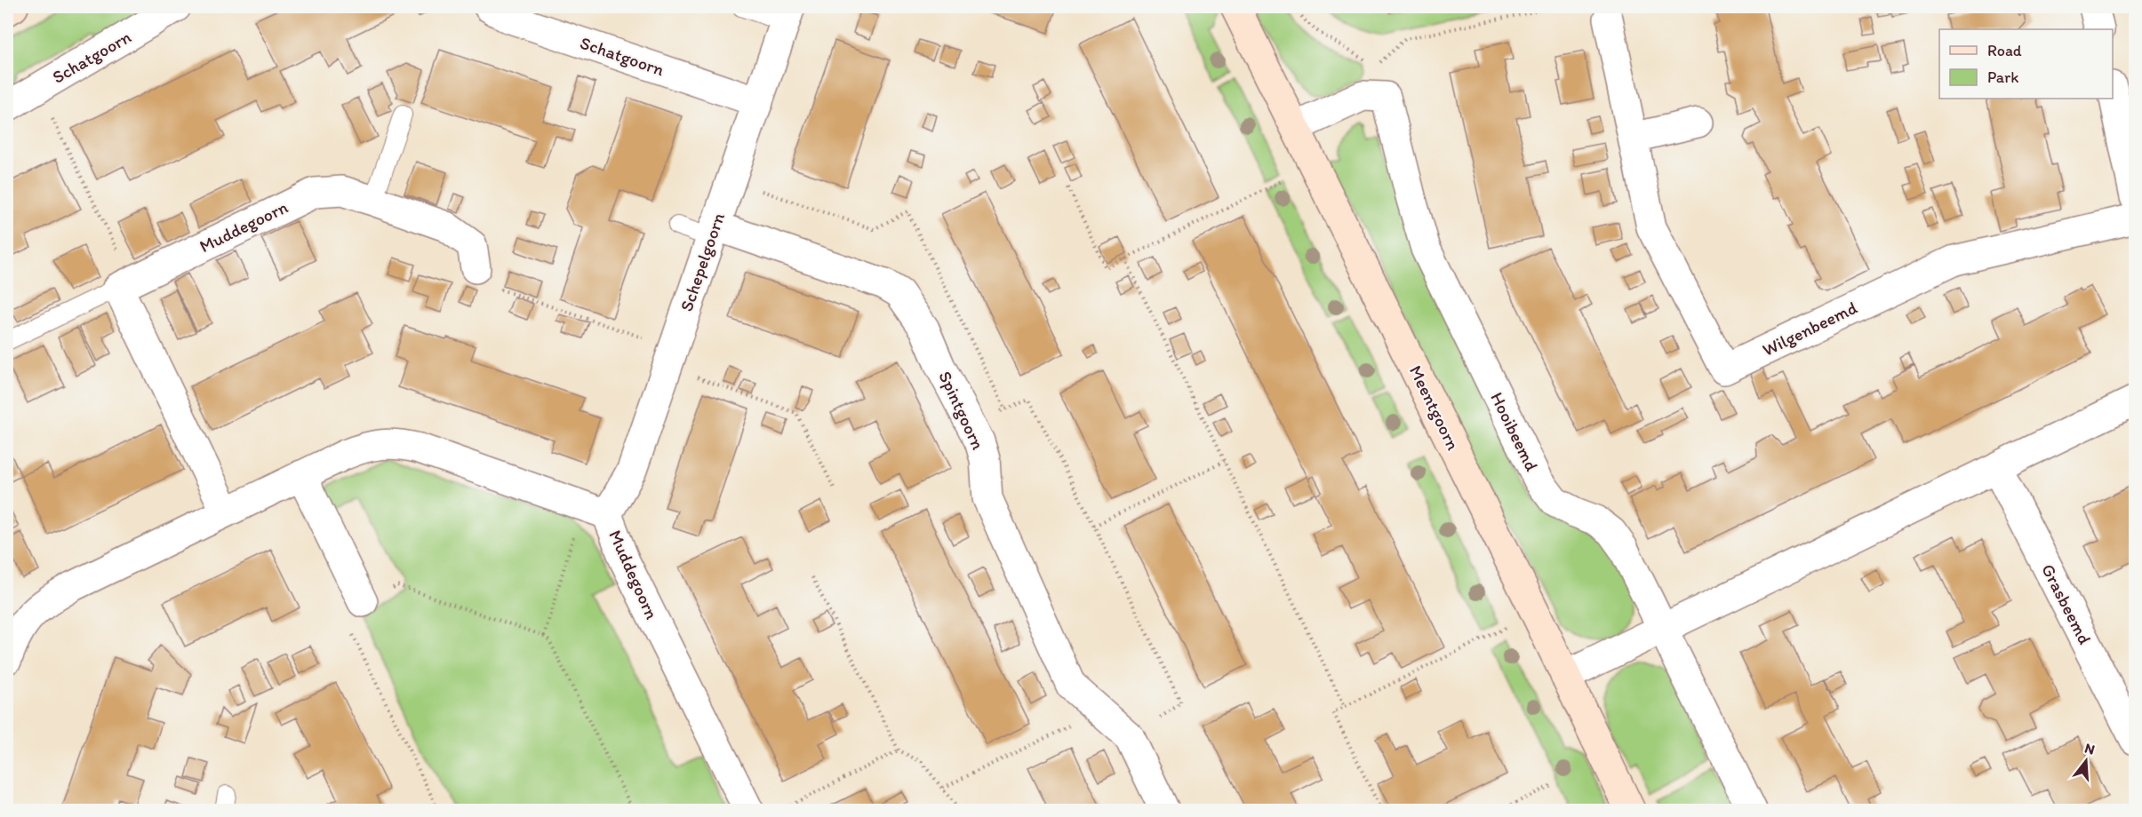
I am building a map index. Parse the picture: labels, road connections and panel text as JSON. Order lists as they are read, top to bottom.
{
  "streets": {
    "street": [
      "Schatgoorn",
      "Muddegoorn",
      "Schepelgoorn",
      "Wilgenbeemd",
      "Meentgoorn",
      "Spintgoorn",
      "Hooibeemd",
      "Grasbeemd"
    ]
  },
  "crossings": [
    ["Schatgoorn", "Schepelgoorn"],
    ["Muddegoorn", "Schepelgoorn"],
    ["Schepelgoorn", "Spintgoorn"]
  ],
  "legend": ["Road", "Park"],
  "north": "top"
}
